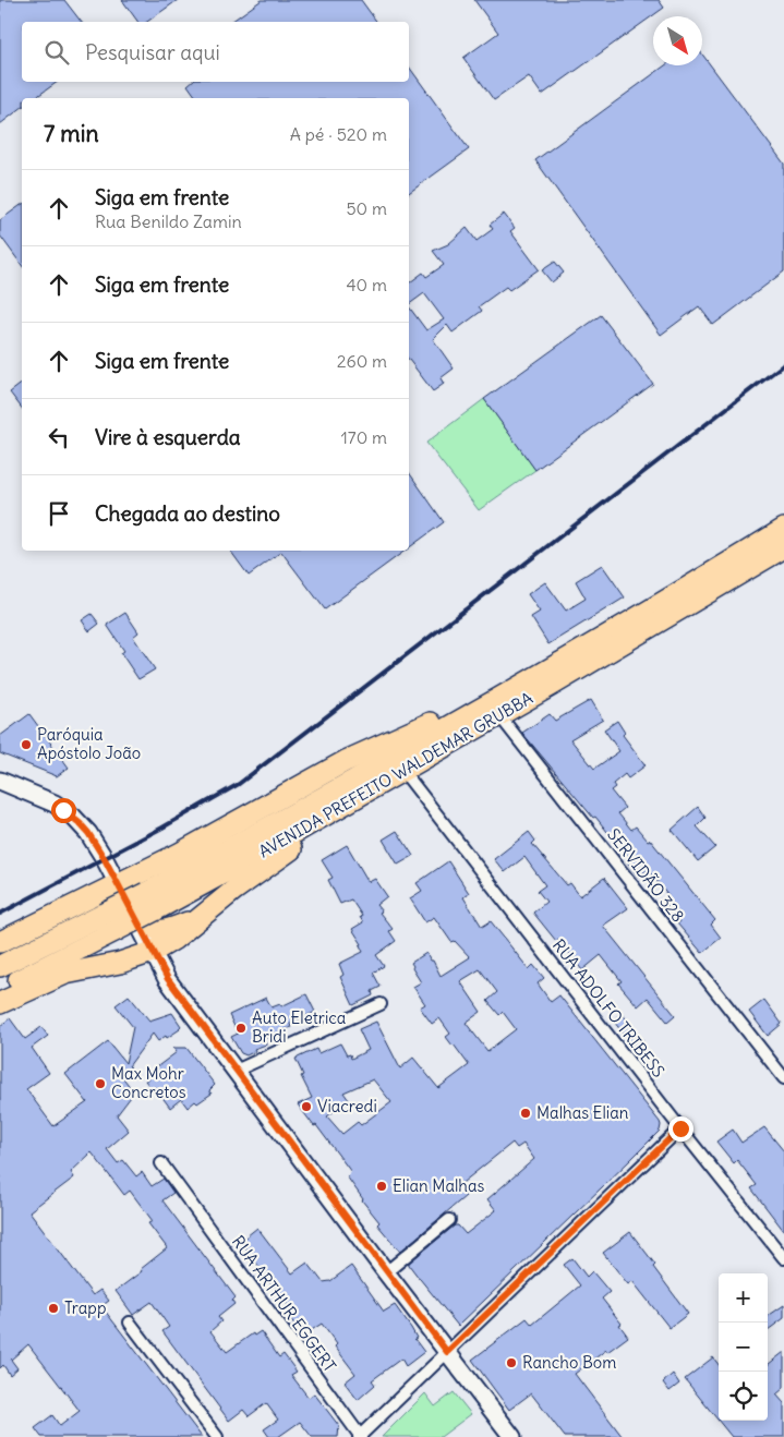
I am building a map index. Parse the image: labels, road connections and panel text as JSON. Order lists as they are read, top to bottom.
{
  "streets": {
    "highway": ["AVENIDA PREFEITO WALDEMAR GRUBBA"],
    "street": ["SERVIDÃO 328", "RUA ADOLFO TRIBESS", "RUA ARTHUR EGGERT"]
  },
  "places": [
    "Paróquia Apóstolo João",
    "Auto Eletrica Bridi",
    "Max Mohr Concretos",
    "Viacredi",
    "Malhas Elian",
    "Elian Malhas",
    "Trapp",
    "Rancho Bom"
  ],
  "north": "bottom right",
  "page": {
    "search": "Pesquisar aqui",
    "heading": ["7 min", "A pé · 520 m"],
    "list": [
      ["Siga em frente", "Rua Benildo Zamin", "50 m"],
      ["Siga em frente", "40 m"],
      ["Siga em frente", "260 m"],
      ["Vire à esquerda", "170 m"],
      "Chegada ao destino"
    ],
    "map_buttons": ["+", "−"]
  }
}
